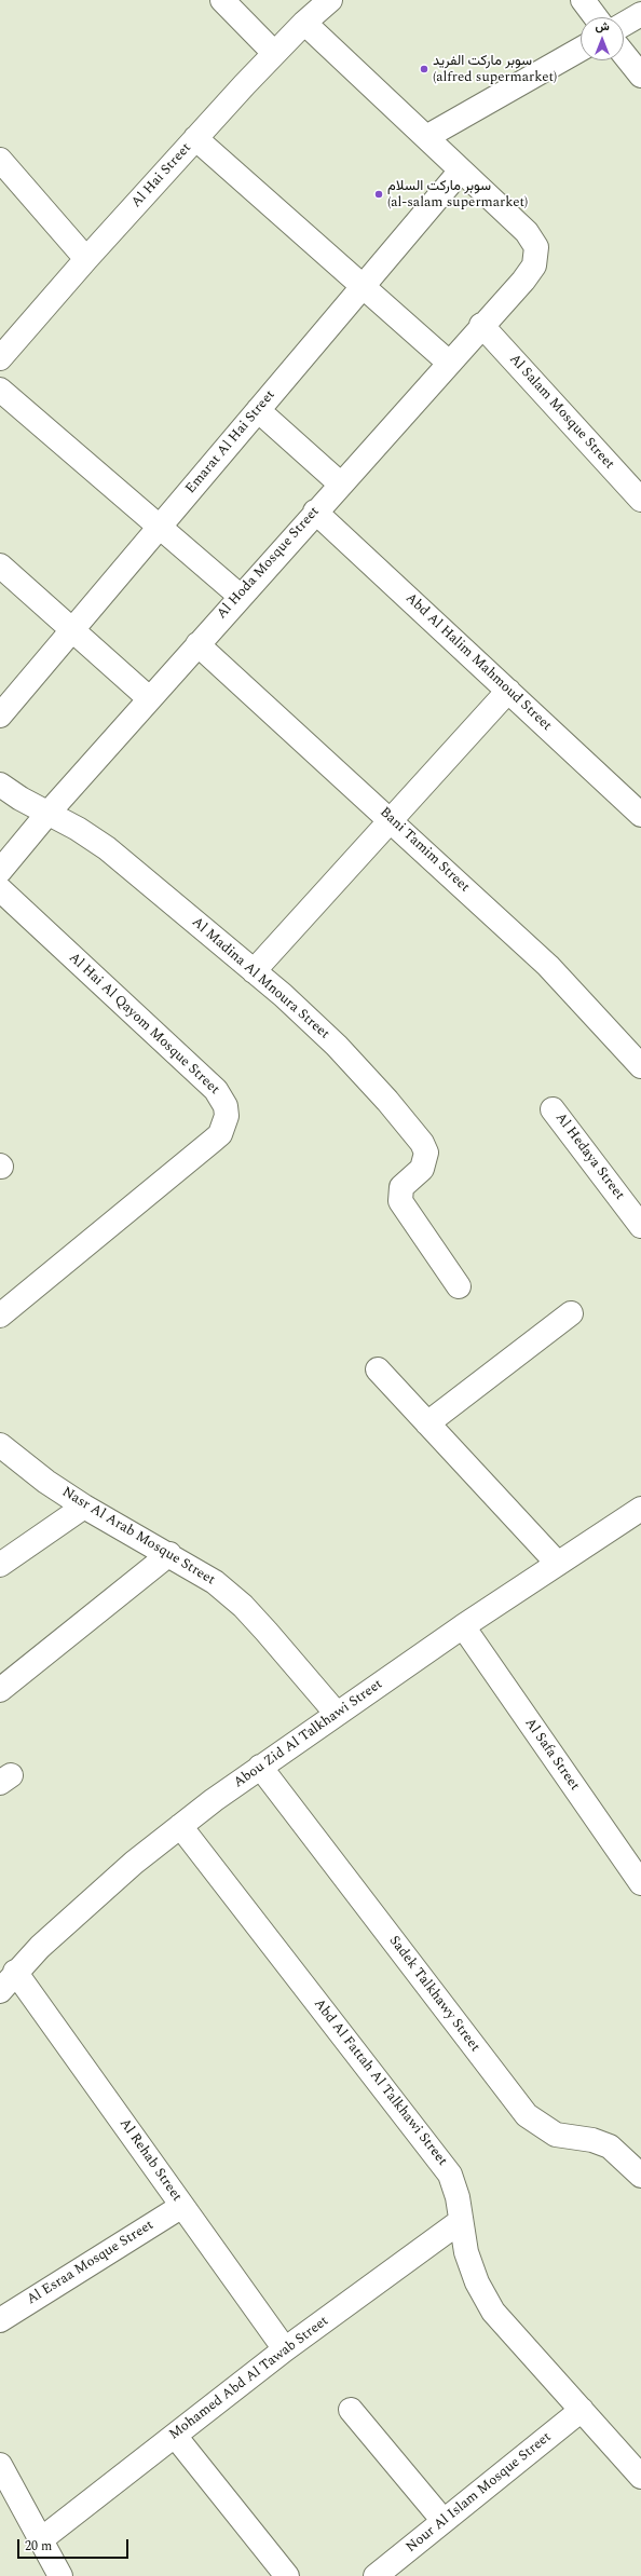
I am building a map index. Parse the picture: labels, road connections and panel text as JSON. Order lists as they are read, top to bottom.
{
  "streets": {
    "street": [
      "Al Hai Street",
      "Al Salam Mosque Street",
      "Emarat Al Hai Street",
      "Al Hoda Mosque Street",
      "Abd Al Halim Mahmoud Street",
      "Bani Tamim Street",
      "Al Madina Al Mnoura Street",
      "Al Hai Al Qayom Mosque Street",
      "Al Hedaya Street",
      "Nasr Al Arab Mosque Street",
      "Abou Zid Al Talkhawi Street",
      "Al Safa Street",
      "Sadek Talkhawy Street",
      "Abd Al Fattah Al Talkhawi Street",
      "Al Rehab Street",
      "Al Esraa Mosque Street",
      "Mohamed Abd Al Tawab Street",
      "Nour Al Islam Mosque Street"
    ]
  },
  "crossings": [
    ["Al Salam Mosque Street", "Al Hoda Mosque Street"],
    ["Emarat Al Hai Street", "Al Hoda Mosque Street"],
    ["Al Hoda Mosque Street", "Abd Al Halim Mahmoud Street"],
    ["Al Hoda Mosque Street", "Bani Tamim Street"],
    ["Al Hoda Mosque Street", "Al Madina Al Mnoura Street"],
    ["Nasr Al Arab Mosque Street", "Abou Zid Al Talkhawi Street"],
    ["Abou Zid Al Talkhawi Street", "Al Safa Street"],
    ["Abou Zid Al Talkhawi Street", "Sadek Talkhawy Street"],
    ["Abou Zid Al Talkhawi Street", "Abd Al Fattah Al Talkhawi Street"],
    ["Abou Zid Al Talkhawi Street", "Al Rehab Street"],
    ["Abd Al Fattah Al Talkhawi Street", "Mohamed Abd Al Tawab Street"],
    ["Abd Al Fattah Al Talkhawi Street", "Nour Al Islam Mosque Street"],
    ["Al Rehab Street", "Al Esraa Mosque Street"],
    ["Al Rehab Street", "Mohamed Abd Al Tawab Street"]
  ],
  "places": ["سوبر ماركت الفريد (alfred supermarket)", "سوبر ماركت السلام (al-salam supermarket)"],
  "scale_bar": "20 m",
  "north": "top"
}
